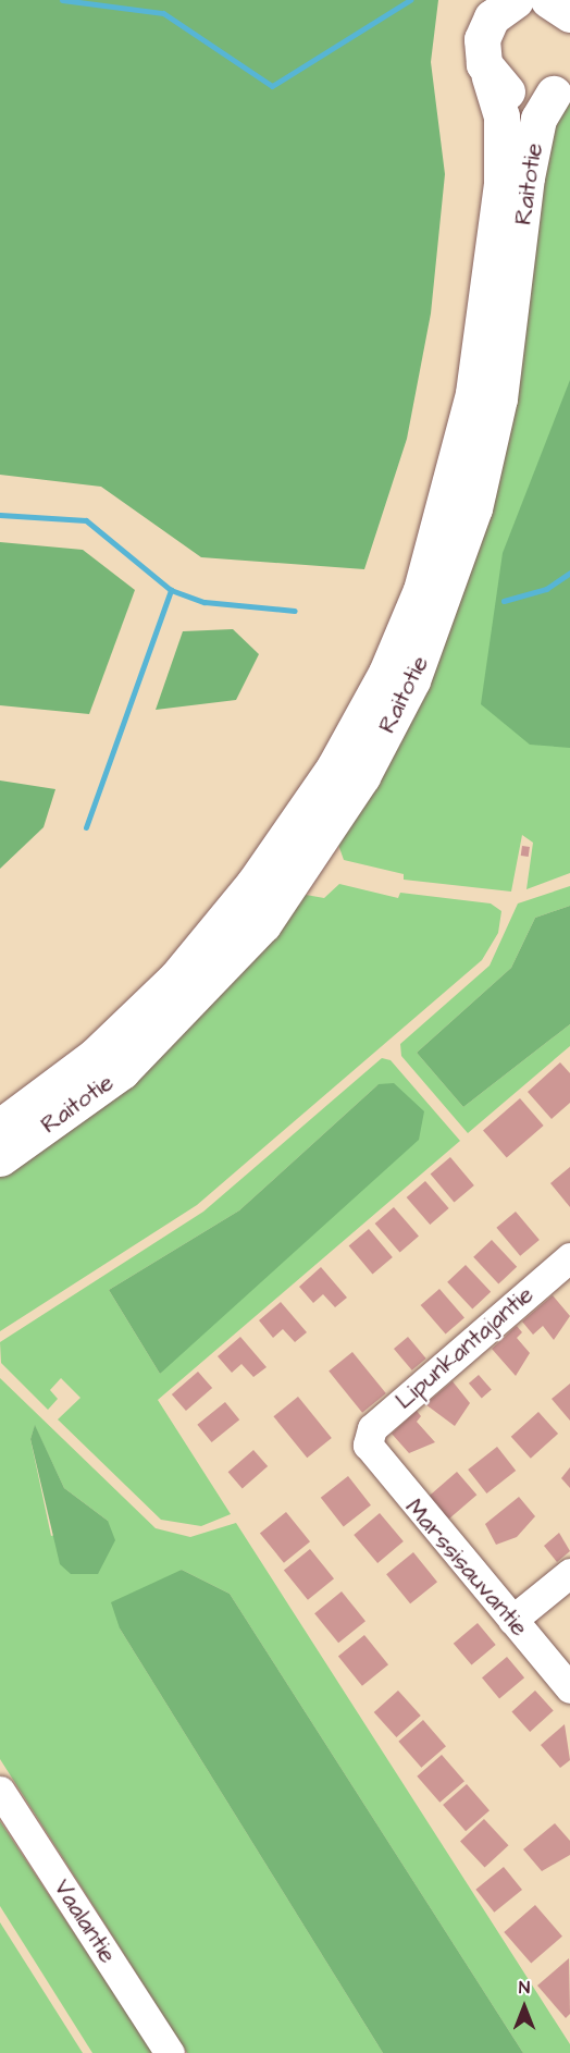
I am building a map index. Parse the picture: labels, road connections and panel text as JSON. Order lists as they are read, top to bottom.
{
  "streets": {
    "main road": ["Raitotie"],
    "street": ["Lipunkantajantie", "Marssisauvantie", "Vaalantie"]
  },
  "crossings": [
    ["Lipunkantajantie", "Marssisauvantie"]
  ],
  "north": "top"
}
